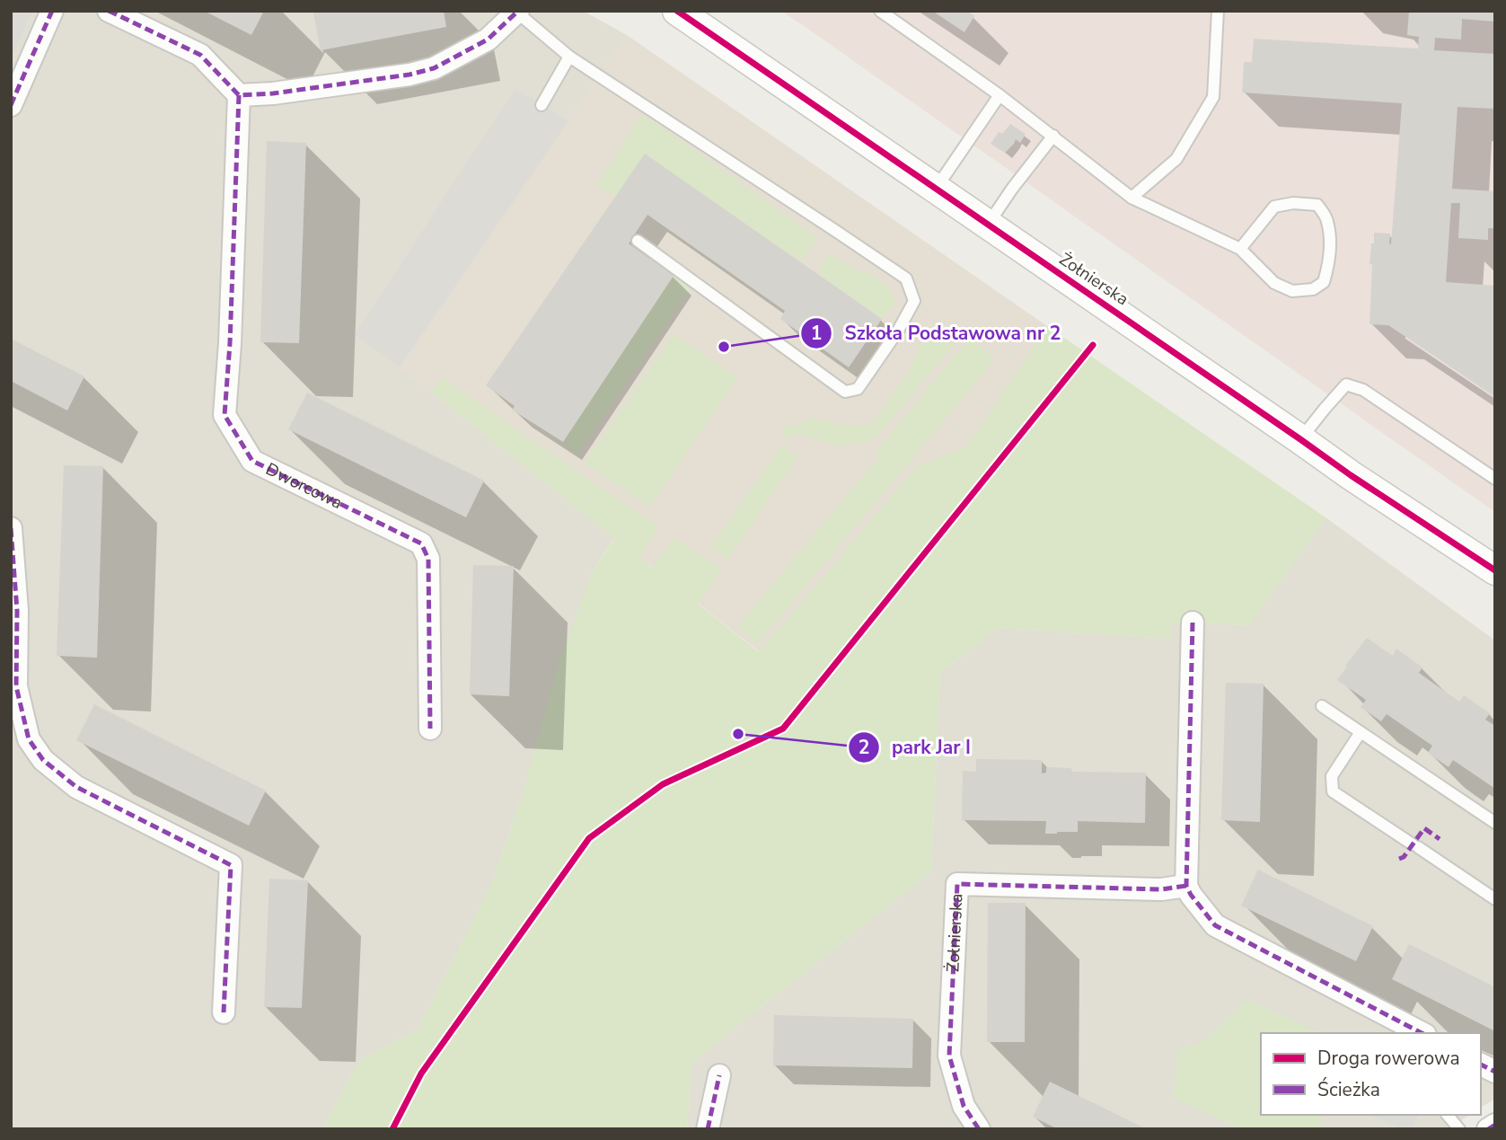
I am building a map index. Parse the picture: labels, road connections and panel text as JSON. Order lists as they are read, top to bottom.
{
  "streets": {
    "street": ["Żołnierska", "Dworcowa"]
  },
  "places": ["Szkoła Podstawowa nr 2", "park Jar I"],
  "legend": ["Droga rowerowa", "Ścieżka"]
}
